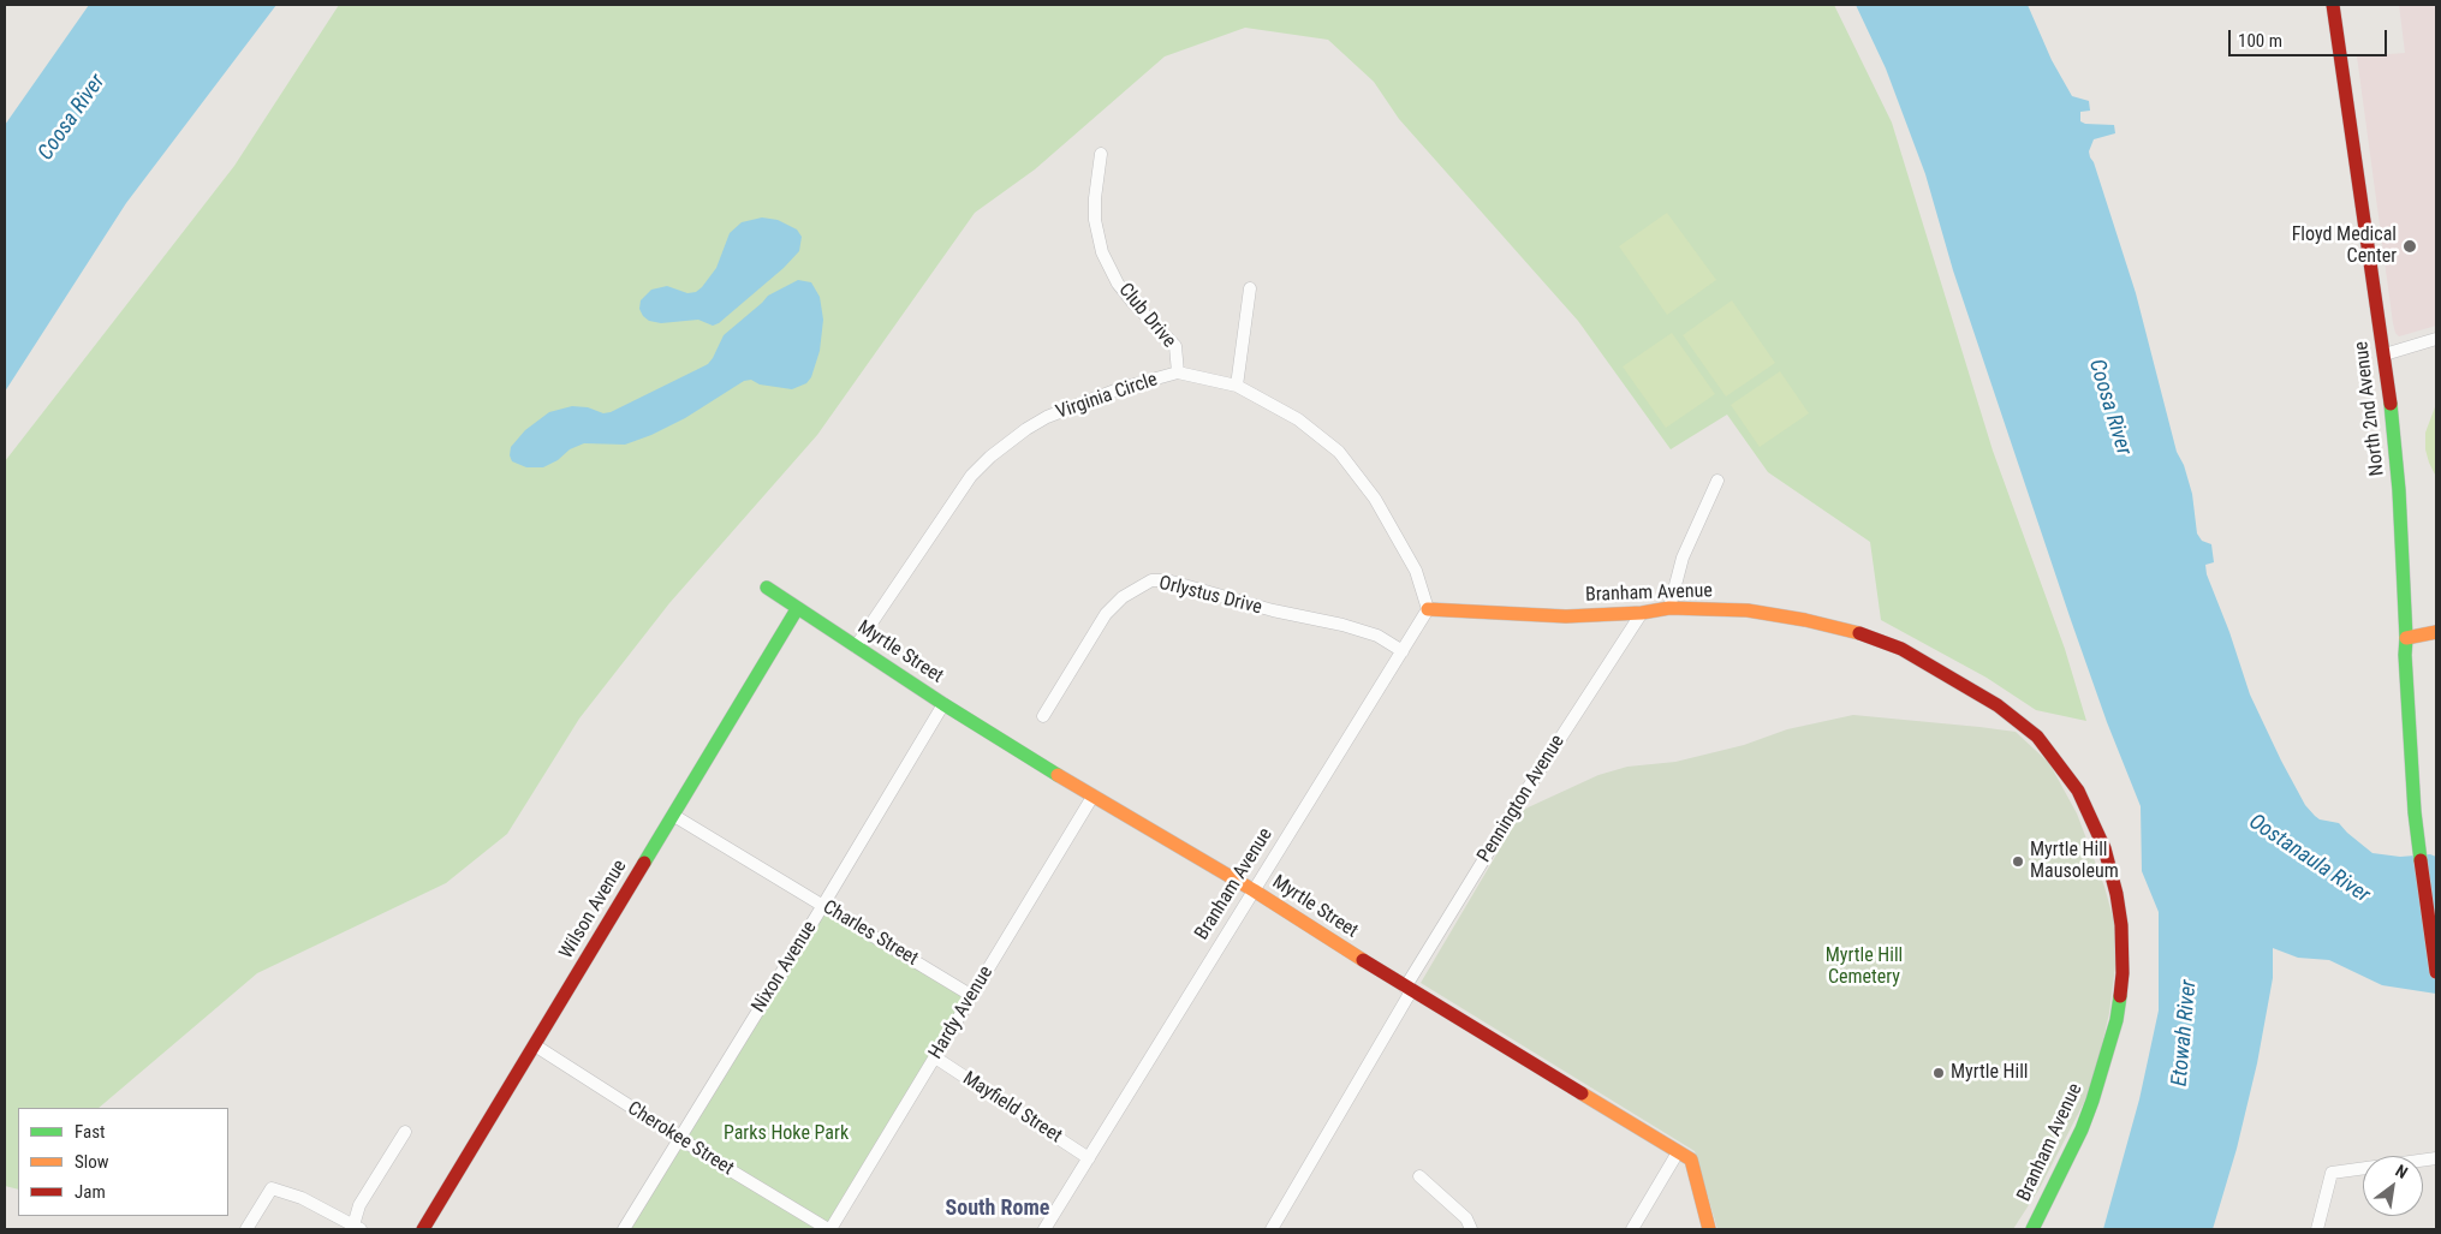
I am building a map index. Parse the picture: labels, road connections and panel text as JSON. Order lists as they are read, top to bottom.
{
  "streets": {
    "street": [
      "Club Drive",
      "Virginia Circle",
      "North 2nd Avenue",
      "Branham Avenue",
      "Orlystus Drive",
      "Myrtle Street",
      "Pennington Avenue",
      "Wilson Avenue",
      "Charles Street",
      "Nixon Avenue",
      "Hardy Avenue",
      "Mayfield Street",
      "Cherokee Street"
    ]
  },
  "crossings": [
    ["Club Drive", "Virginia Circle"],
    ["Virginia Circle", "Branham Avenue"],
    ["Virginia Circle", "Myrtle Street"],
    ["Branham Avenue", "Orlystus Drive"],
    ["Branham Avenue", "Myrtle Street"],
    ["Branham Avenue", "Pennington Avenue"],
    ["Branham Avenue", "Mayfield Street"],
    ["Myrtle Street", "Pennington Avenue"],
    ["Myrtle Street", "Wilson Avenue"],
    ["Myrtle Street", "Nixon Avenue"],
    ["Myrtle Street", "Hardy Avenue"],
    ["Wilson Avenue", "Charles Street"],
    ["Wilson Avenue", "Cherokee Street"],
    ["Charles Street", "Nixon Avenue"],
    ["Charles Street", "Hardy Avenue"],
    ["Nixon Avenue", "Cherokee Street"],
    ["Hardy Avenue", "Mayfield Street"],
    ["Hardy Avenue", "Cherokee Street"]
  ],
  "districts": ["South Rome"],
  "water": ["Coosa River", "Oostanaula River", "Etowah River"],
  "parks": ["Myrtle Hill Cemetery", "Parks Hoke Park"],
  "places": ["Floyd Medical Center", "Myrtle Hill Mausoleum", "Myrtle Hill"],
  "legend": ["Fast", "Slow", "Jam"],
  "scale_bar": "100 m",
  "north": "top right"
}
